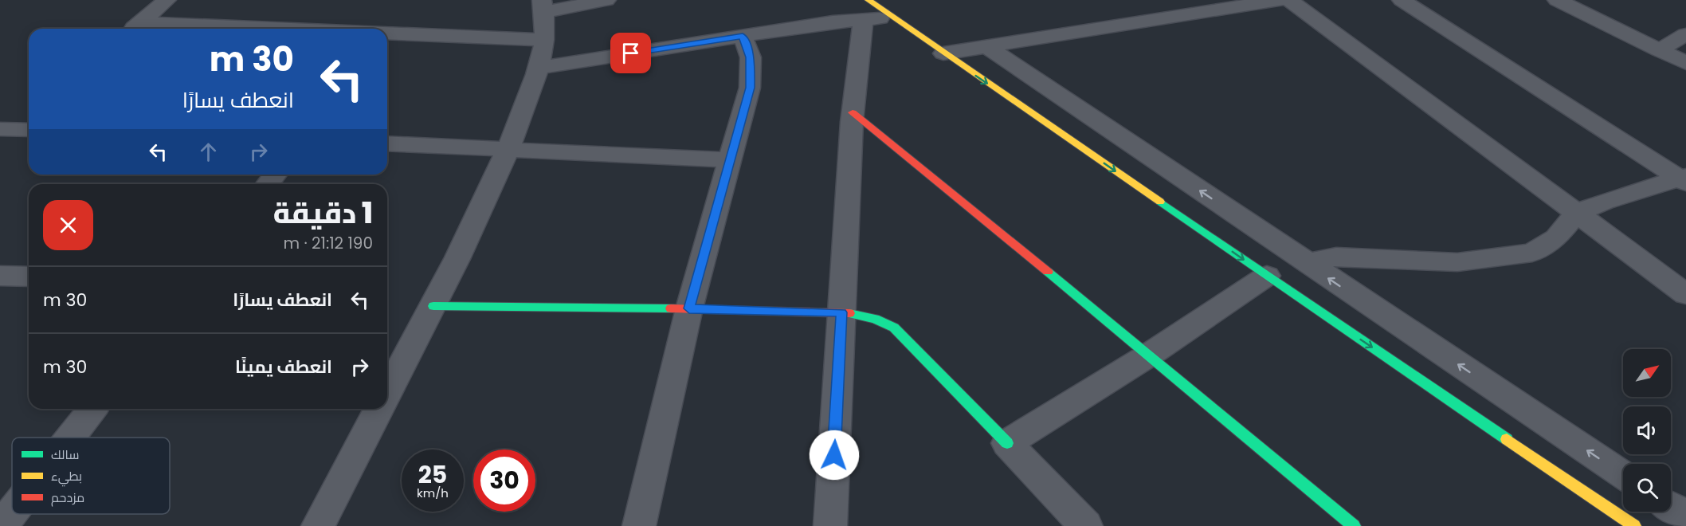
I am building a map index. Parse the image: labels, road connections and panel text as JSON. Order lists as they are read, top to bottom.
{
  "legend": ["سالك", "بطيء", "مزدحم"],
  "north": "top right",
  "page": {
    "turn": ["30 m", "انعطف يسارًا"],
    "heading": ["1 دقيقة", "190 m · 21:12"],
    "list": [
      {
        "name": "انعطف يسارًا",
        "value": "30 m"
      },
      {
        "name": "انعطف يمينًا",
        "value": "30 m"
      }
    ],
    "speed": "25 km/h",
    "limit": "30"
  }
}
